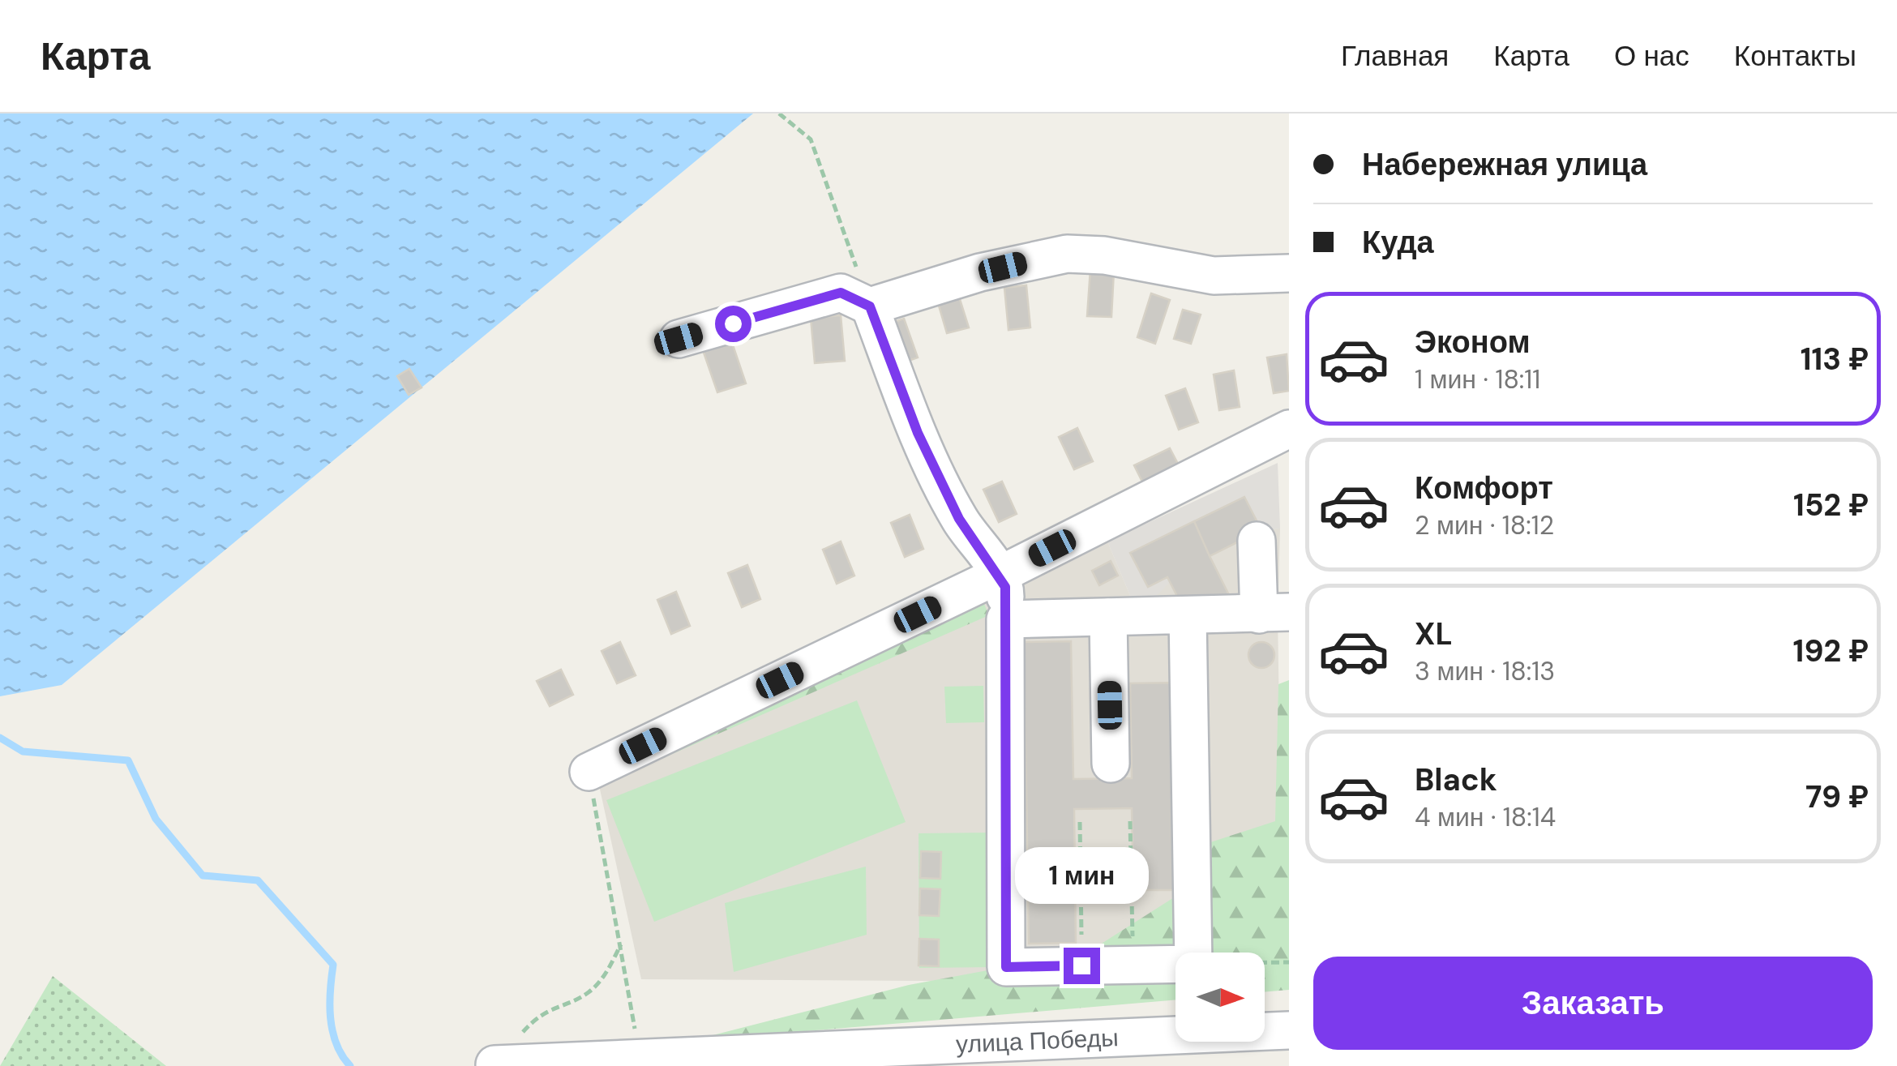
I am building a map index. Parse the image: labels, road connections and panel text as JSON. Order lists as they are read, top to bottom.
{
  "streets": {
    "street": ["улица Победы"]
  },
  "north": "right",
  "page": {
    "header": "Карта",
    "nav": [
      "Главная",
      "Карта",
      "О нас",
      "Контакты"
    ],
    "banner": ["Набережная улица", "Куда"],
    "list": [
      {
        "name": "Эконом",
        "note": "1 мин · 18:11",
        "value": "113 ₽"
      },
      {
        "name": "Комфорт",
        "note": "2 мин · 18:12",
        "value": "152 ₽"
      },
      {
        "name": "XL",
        "note": "3 мин · 18:13",
        "value": "192 ₽"
      },
      {
        "name": "Black",
        "note": "4 мин · 18:14",
        "value": "79 ₽"
      }
    ],
    "bubble": "1 мин",
    "buttons": "Заказать"
  }
}
